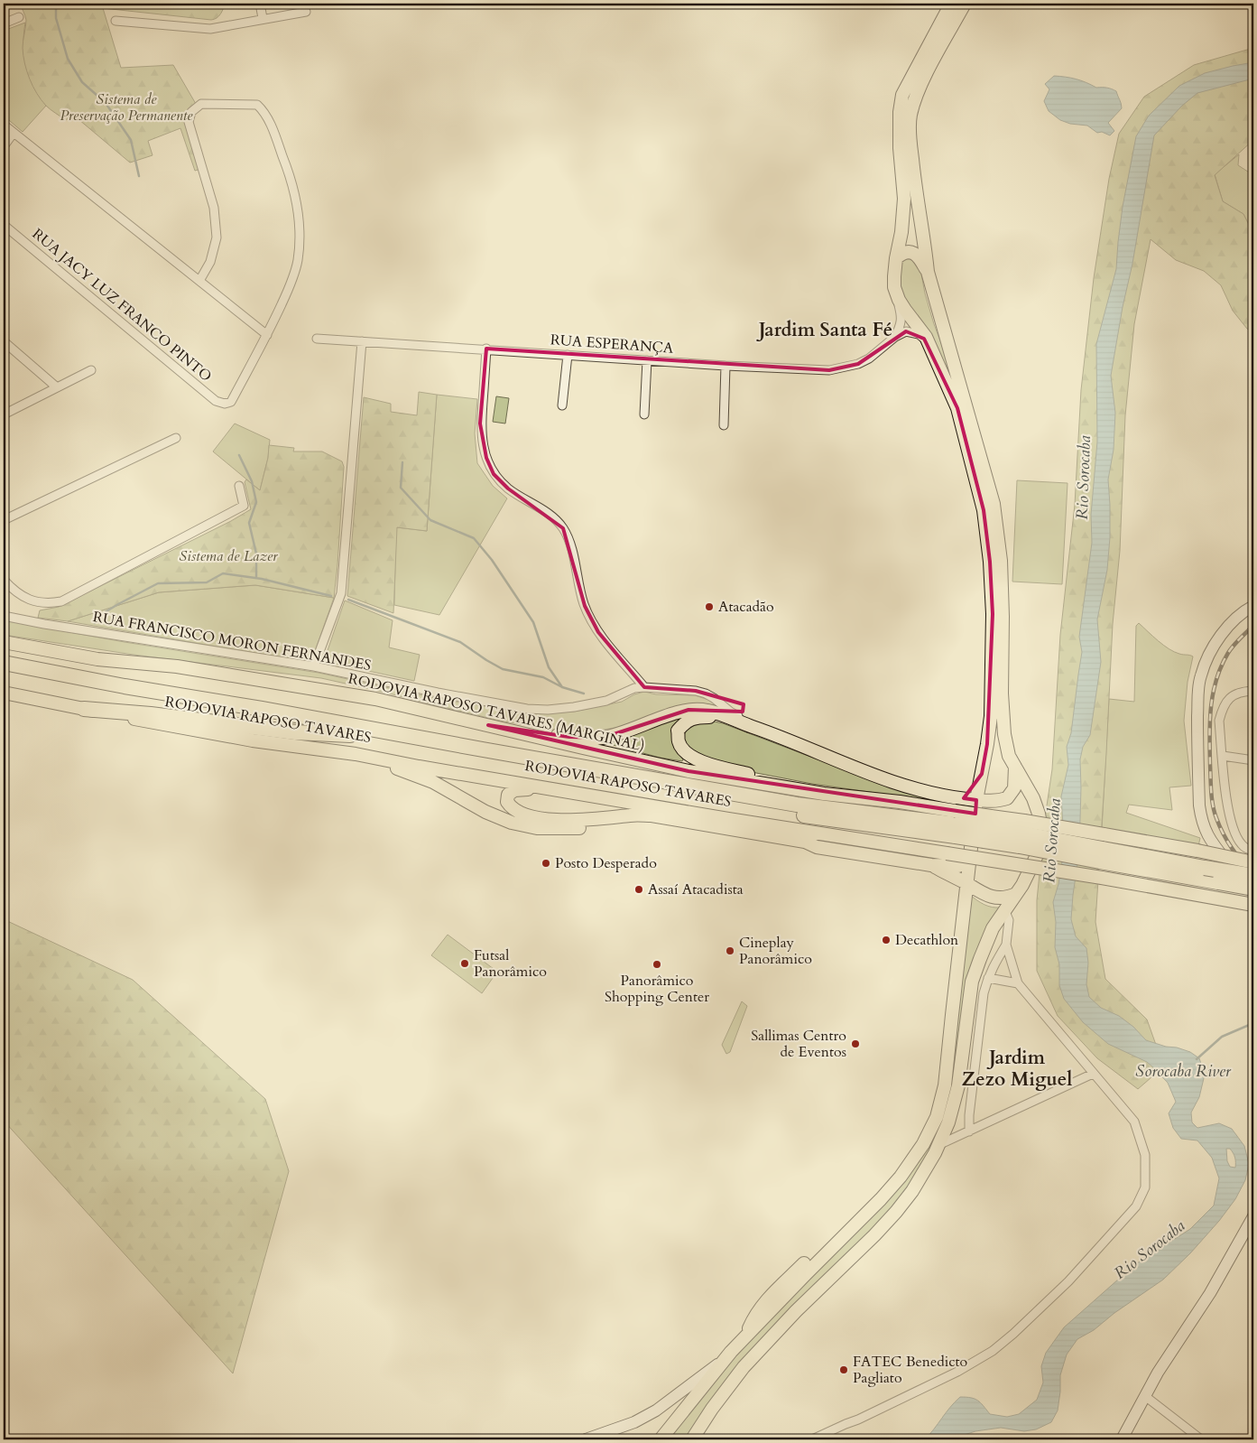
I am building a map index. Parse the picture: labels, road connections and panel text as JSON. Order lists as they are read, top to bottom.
{
  "streets": {
    "highway": ["RODOVIA RAPOSO TAVARES (MARGINAL)", "RODOVIA RAPOSO TAVARES"],
    "street": ["RUA JACY LUZ FRANCO PINTO", "RUA ESPERANÇA", "RUA FRANCISCO MORON FERNANDES"]
  },
  "crossings": [
    ["RODOVIA RAPOSO TAVARES (MARGINAL)", "RODOVIA RAPOSO TAVARES"]
  ],
  "districts": ["Jardim Santa Fé", "Jardim Zezo Miguel"],
  "water": ["Rio Sorocaba", "Sorocaba River"],
  "parks": ["Sistema de Preservação Permanente", "Sistema de Lazer"],
  "places": [
    "Atacadão",
    "Posto Desperado",
    "Assaí Atacadista",
    "Decathlon",
    "Cineplay Panorâmico",
    "Futsal Panorâmico",
    "Panorâmico Shopping Center",
    "Sallimas Centro de Eventos",
    "FATEC Benedicto Pagliato"
  ]
}
